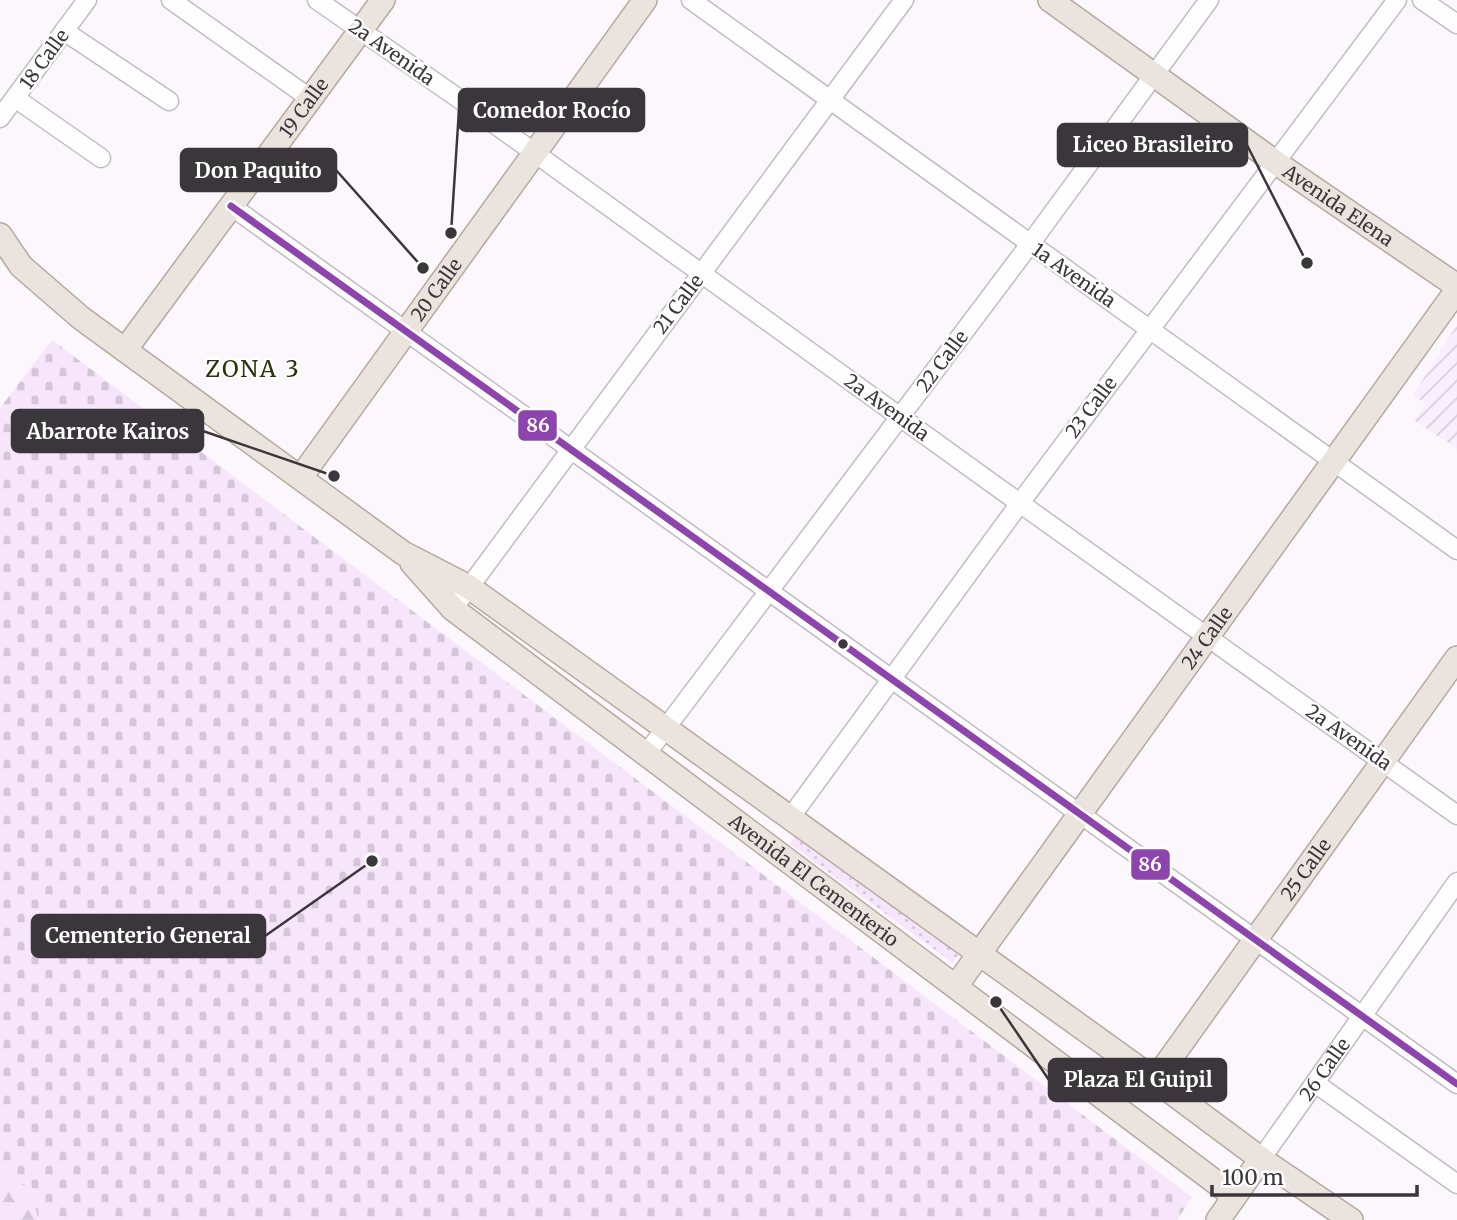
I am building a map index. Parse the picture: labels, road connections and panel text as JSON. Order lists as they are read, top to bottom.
{
  "streets": {
    "main road": [
      "19 Calle",
      "Avenida Elena",
      "20 Calle",
      "24 Calle",
      "25 Calle",
      "Avenida El Cementerio",
      "26 Calle"
    ],
    "street": [
      "2a Avenida",
      "18 Calle",
      "1a Avenida",
      "21 Calle",
      "22 Calle",
      "23 Calle"
    ]
  },
  "crossings": [
    ["2a Avenida", "19 Calle"],
    ["2a Avenida", "20 Calle"],
    ["2a Avenida", "21 Calle"],
    ["2a Avenida", "22 Calle"],
    ["2a Avenida", "23 Calle"],
    ["2a Avenida", "24 Calle"],
    ["2a Avenida", "25 Calle"],
    ["19 Calle", "Avenida El Cementerio"],
    ["Avenida Elena", "22 Calle"],
    ["Avenida Elena", "23 Calle"],
    ["Avenida Elena", "24 Calle"],
    ["1a Avenida", "21 Calle"],
    ["1a Avenida", "22 Calle"],
    ["1a Avenida", "23 Calle"],
    ["1a Avenida", "24 Calle"],
    ["20 Calle", "Avenida El Cementerio"],
    ["21 Calle", "Avenida El Cementerio"],
    ["22 Calle", "Avenida El Cementerio"],
    ["23 Calle", "Avenida El Cementerio"],
    ["24 Calle", "Avenida El Cementerio"],
    ["25 Calle", "Avenida El Cementerio"],
    ["Avenida El Cementerio", "26 Calle"]
  ],
  "districts": ["ZONA 3"],
  "places": [
    "Comedor Rocío",
    "Liceo Brasileiro",
    "Don Paquito",
    "Abarrote Kairos",
    "Cementerio General",
    "Plaza El Guipil"
  ],
  "lines": ["transit line 86"],
  "scale_bar": "100 m"
}
